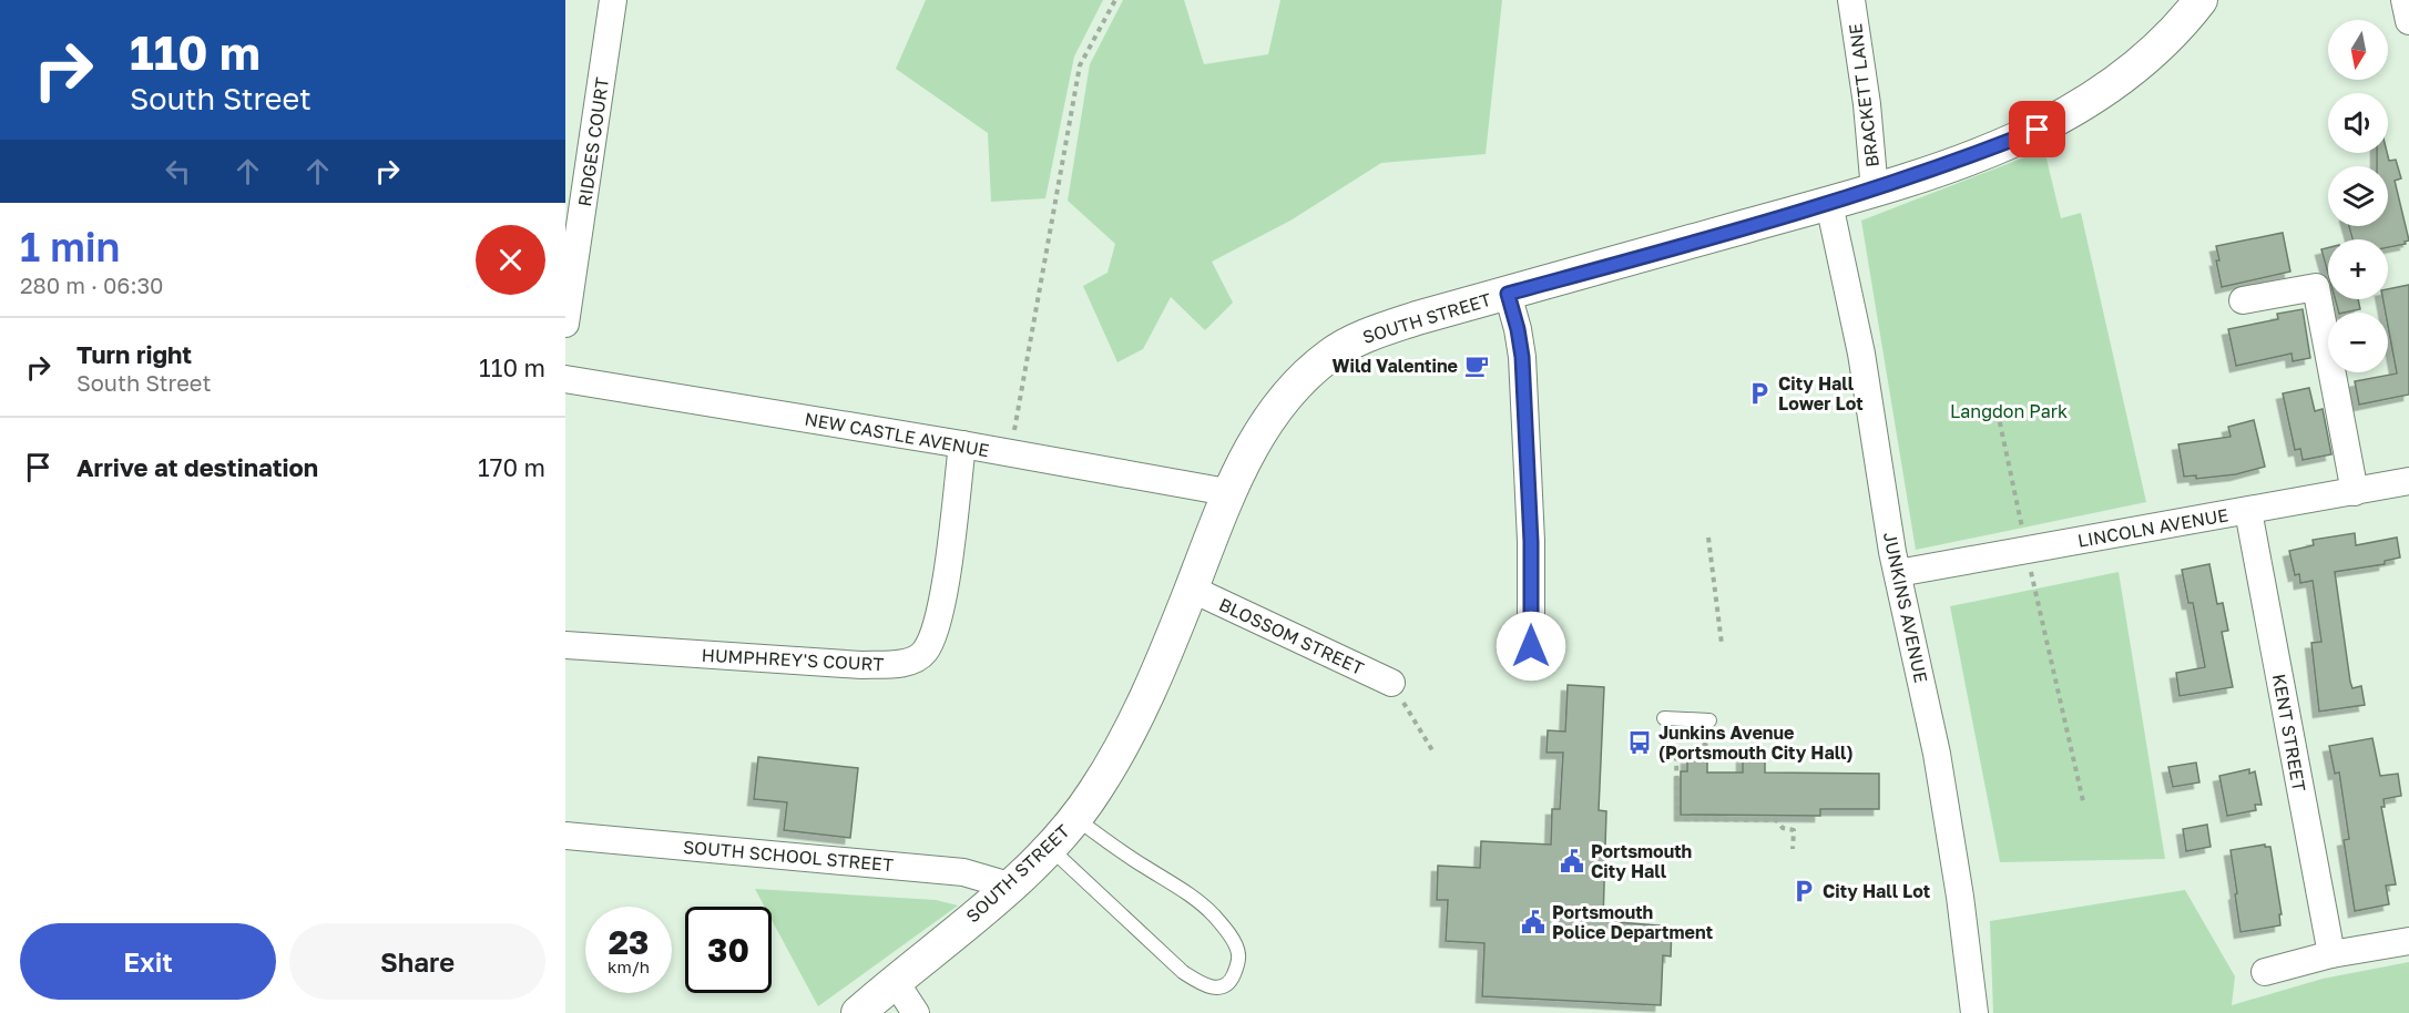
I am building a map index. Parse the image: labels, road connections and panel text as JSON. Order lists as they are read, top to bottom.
{
  "streets": {
    "street": [
      "BRACKETT LANE",
      "RIDGES COURT",
      "SOUTH STREET",
      "NEW CASTLE AVENUE",
      "LINCOLN AVENUE",
      "JUNKINS AVENUE",
      "BLOSSOM STREET",
      "HUMPHREY'S COURT",
      "KENT STREET",
      "SOUTH SCHOOL STREET"
    ]
  },
  "crossings": [
    ["BRACKETT LANE", "SOUTH STREET"],
    ["SOUTH STREET", "NEW CASTLE AVENUE"],
    ["SOUTH STREET", "JUNKINS AVENUE"],
    ["SOUTH STREET", "BLOSSOM STREET"],
    ["SOUTH STREET", "SOUTH SCHOOL STREET"],
    ["NEW CASTLE AVENUE", "HUMPHREY'S COURT"],
    ["LINCOLN AVENUE", "JUNKINS AVENUE"],
    ["LINCOLN AVENUE", "KENT STREET"]
  ],
  "parks": ["Langdon Park"],
  "places": {
    "cafe": ["Wild Valentine"],
    "parking": ["City Hall Lower Lot", "City Hall Lot"],
    "bus stop": ["Junkins Avenue (Portsmouth City Hall)"],
    "public building": ["Portsmouth City Hall", "Portsmouth Police Department"]
  },
  "north": "bottom",
  "page": {
    "turn": ["110 m", "South Street"],
    "map_buttons": ["+", "−"],
    "heading": ["1 min", "280 m · 06:30"],
    "list": [
      {
        "name": "Turn right",
        "note": "South Street",
        "value": "110 m"
      },
      {
        "name": "Arrive at destination",
        "value": "170 m"
      }
    ],
    "speed": "23 km/h",
    "limit": "30",
    "buttons": ["Exit", "Share"]
  }
}
